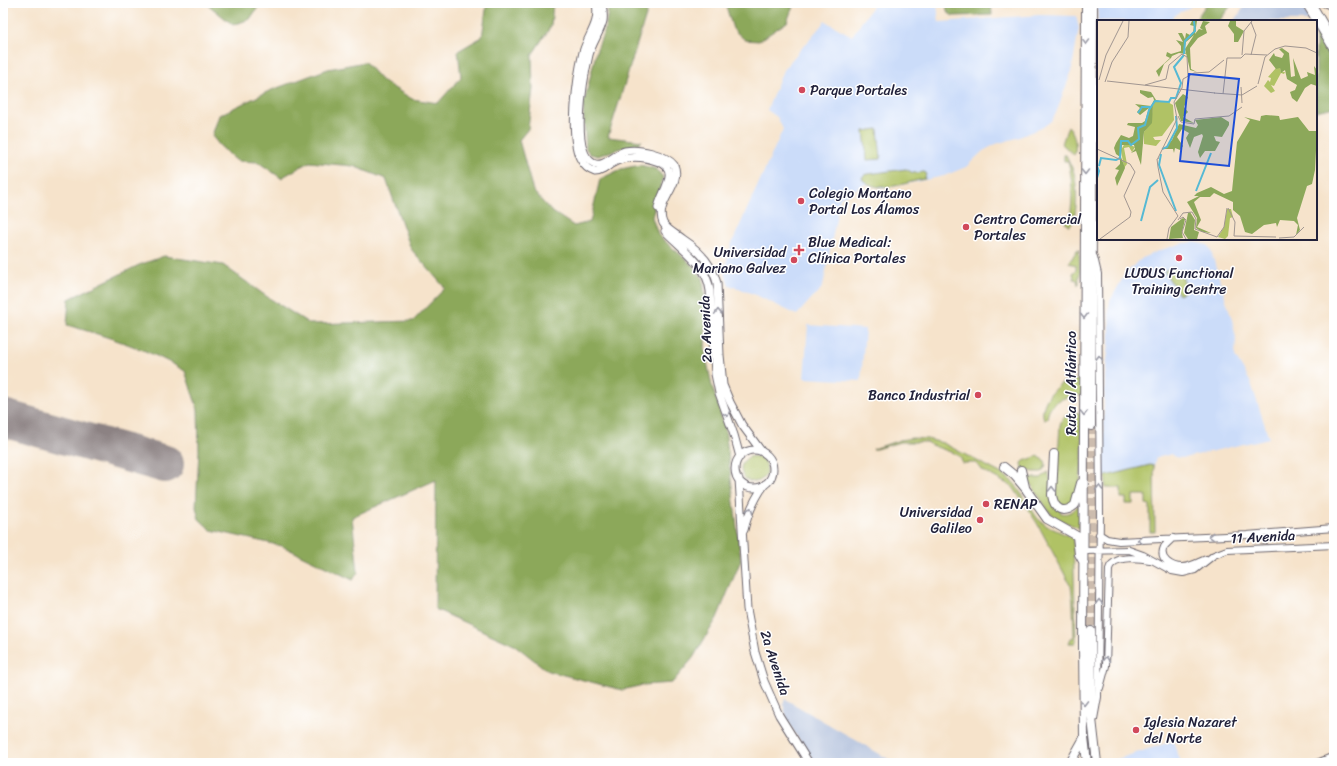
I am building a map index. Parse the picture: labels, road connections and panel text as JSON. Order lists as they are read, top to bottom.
{
  "streets": {
    "highway": ["Ruta al Atlántico"],
    "main road": ["2a Avenida", "11 Avenida"]
  },
  "crossings": [
    ["Ruta al Atlántico", "11 Avenida"]
  ],
  "places": {
    "other": [
      "Parque Portales",
      "Colegio Montano Portal Los Álamos",
      "Centro Comercial Portales",
      "LUDUS Functional Training Centre",
      "Universidad Mariano Galvez",
      "Banco Industrial",
      "RENAP",
      "Universidad Galileo",
      "Iglesia Nazaret del Norte"
    ],
    "health": ["Blue Medical: Clínica Portales"]
  }
}
